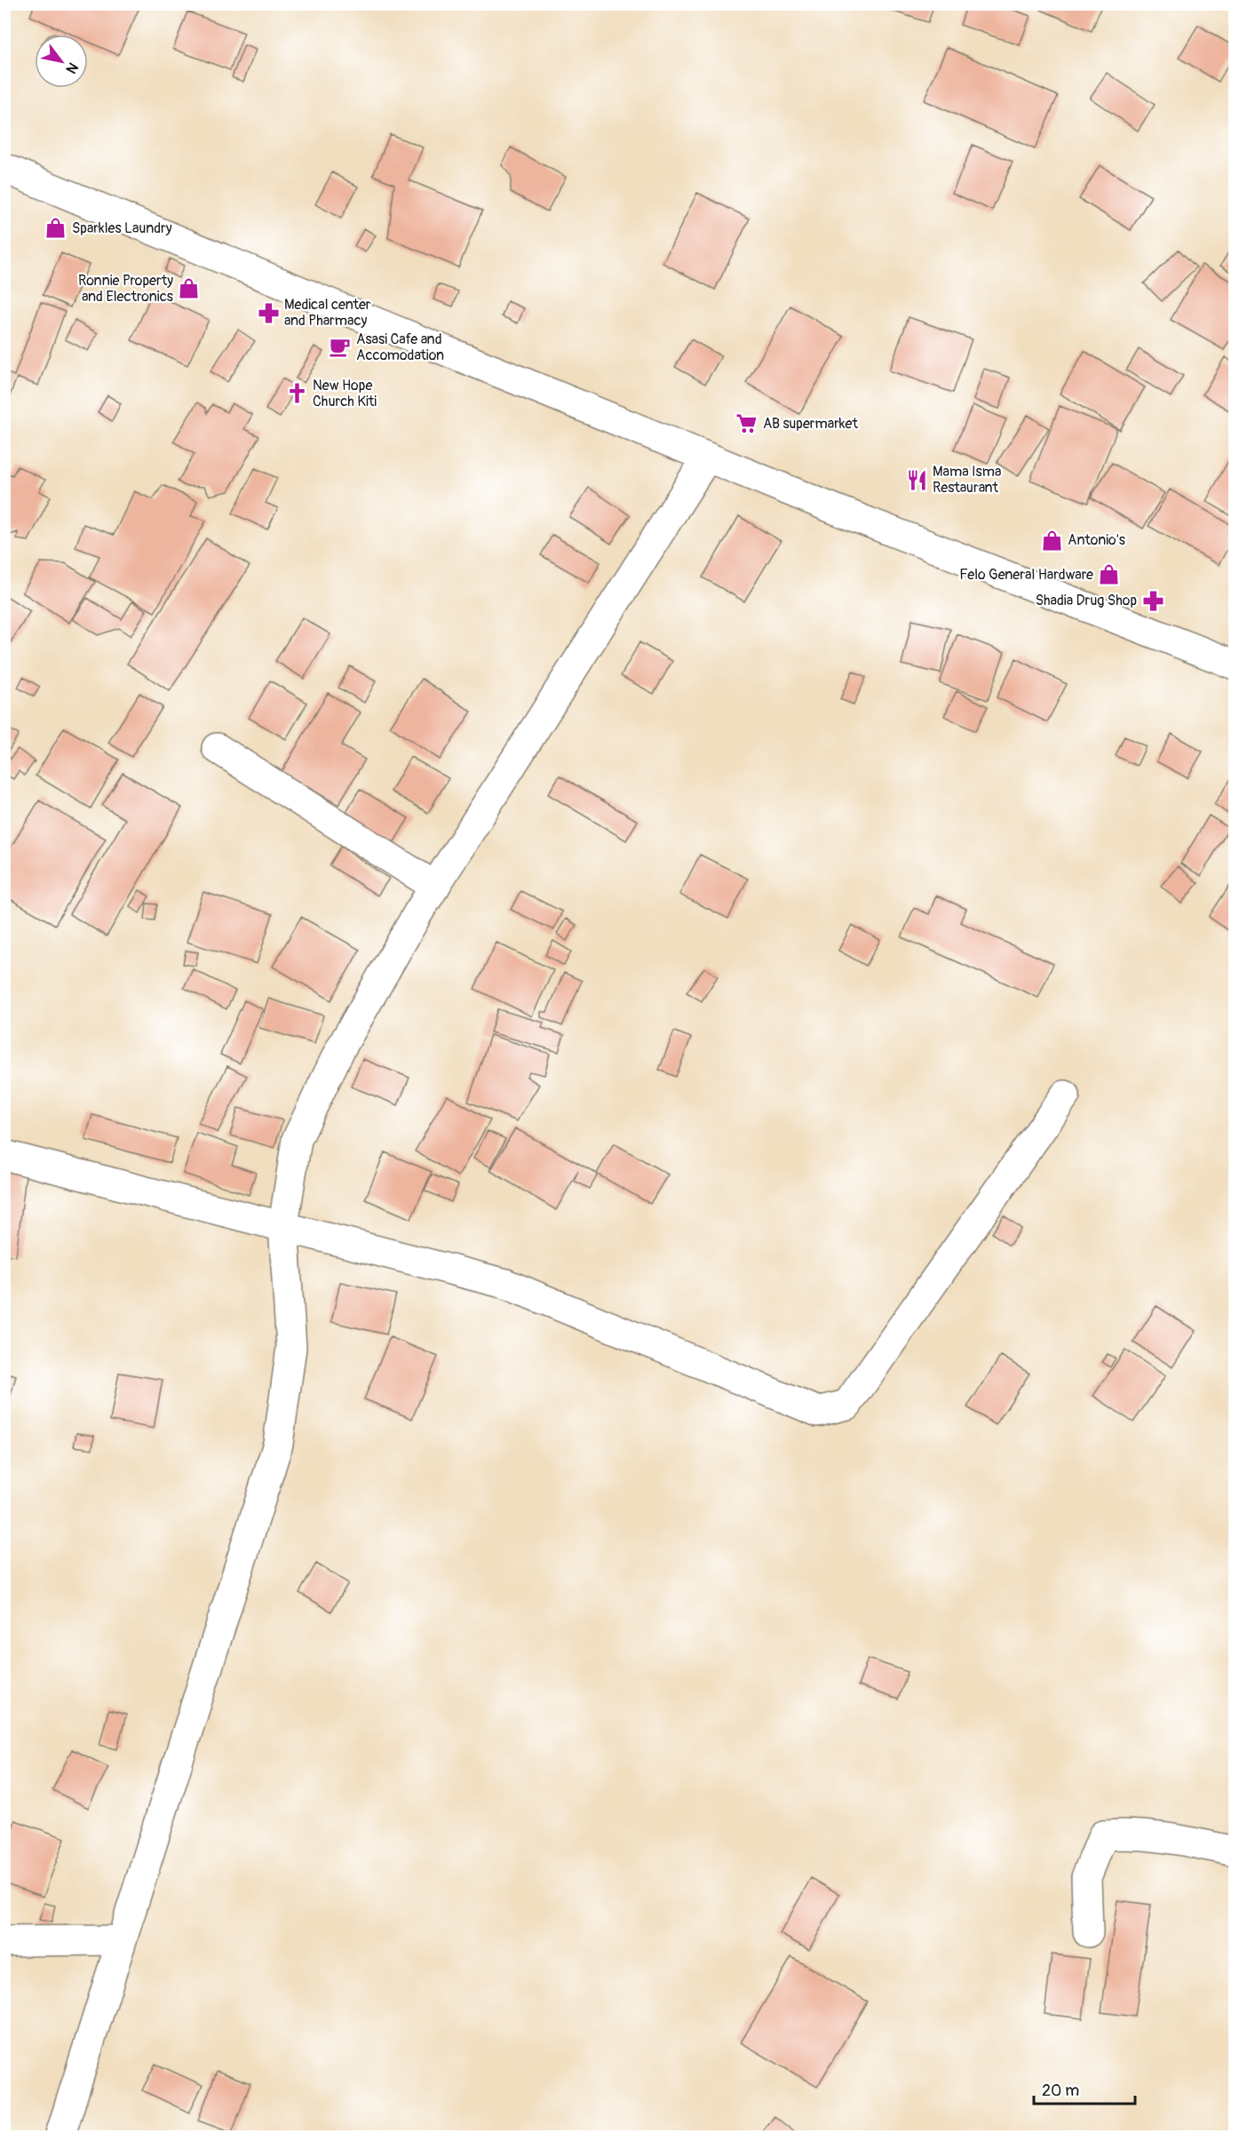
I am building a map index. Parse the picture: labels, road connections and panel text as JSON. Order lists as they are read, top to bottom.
{
  "places": {
    "shop": [
      "Sparkles Laundry",
      "Ronnie Property and Electronics",
      "Antonio's",
      "Felo General Hardware"
    ],
    "pharmacy": ["Medical center and Pharmacy", "Shadia Drug Shop"],
    "cafe": ["Asasi Cafe and Accomodation"],
    "church": ["New Hope Church Kiti"],
    "supermarket": ["AB supermarket"],
    "restaurant": ["Mama Isma Restaurant"]
  },
  "scale_bar": "20 m",
  "north": "bottom right"
}
